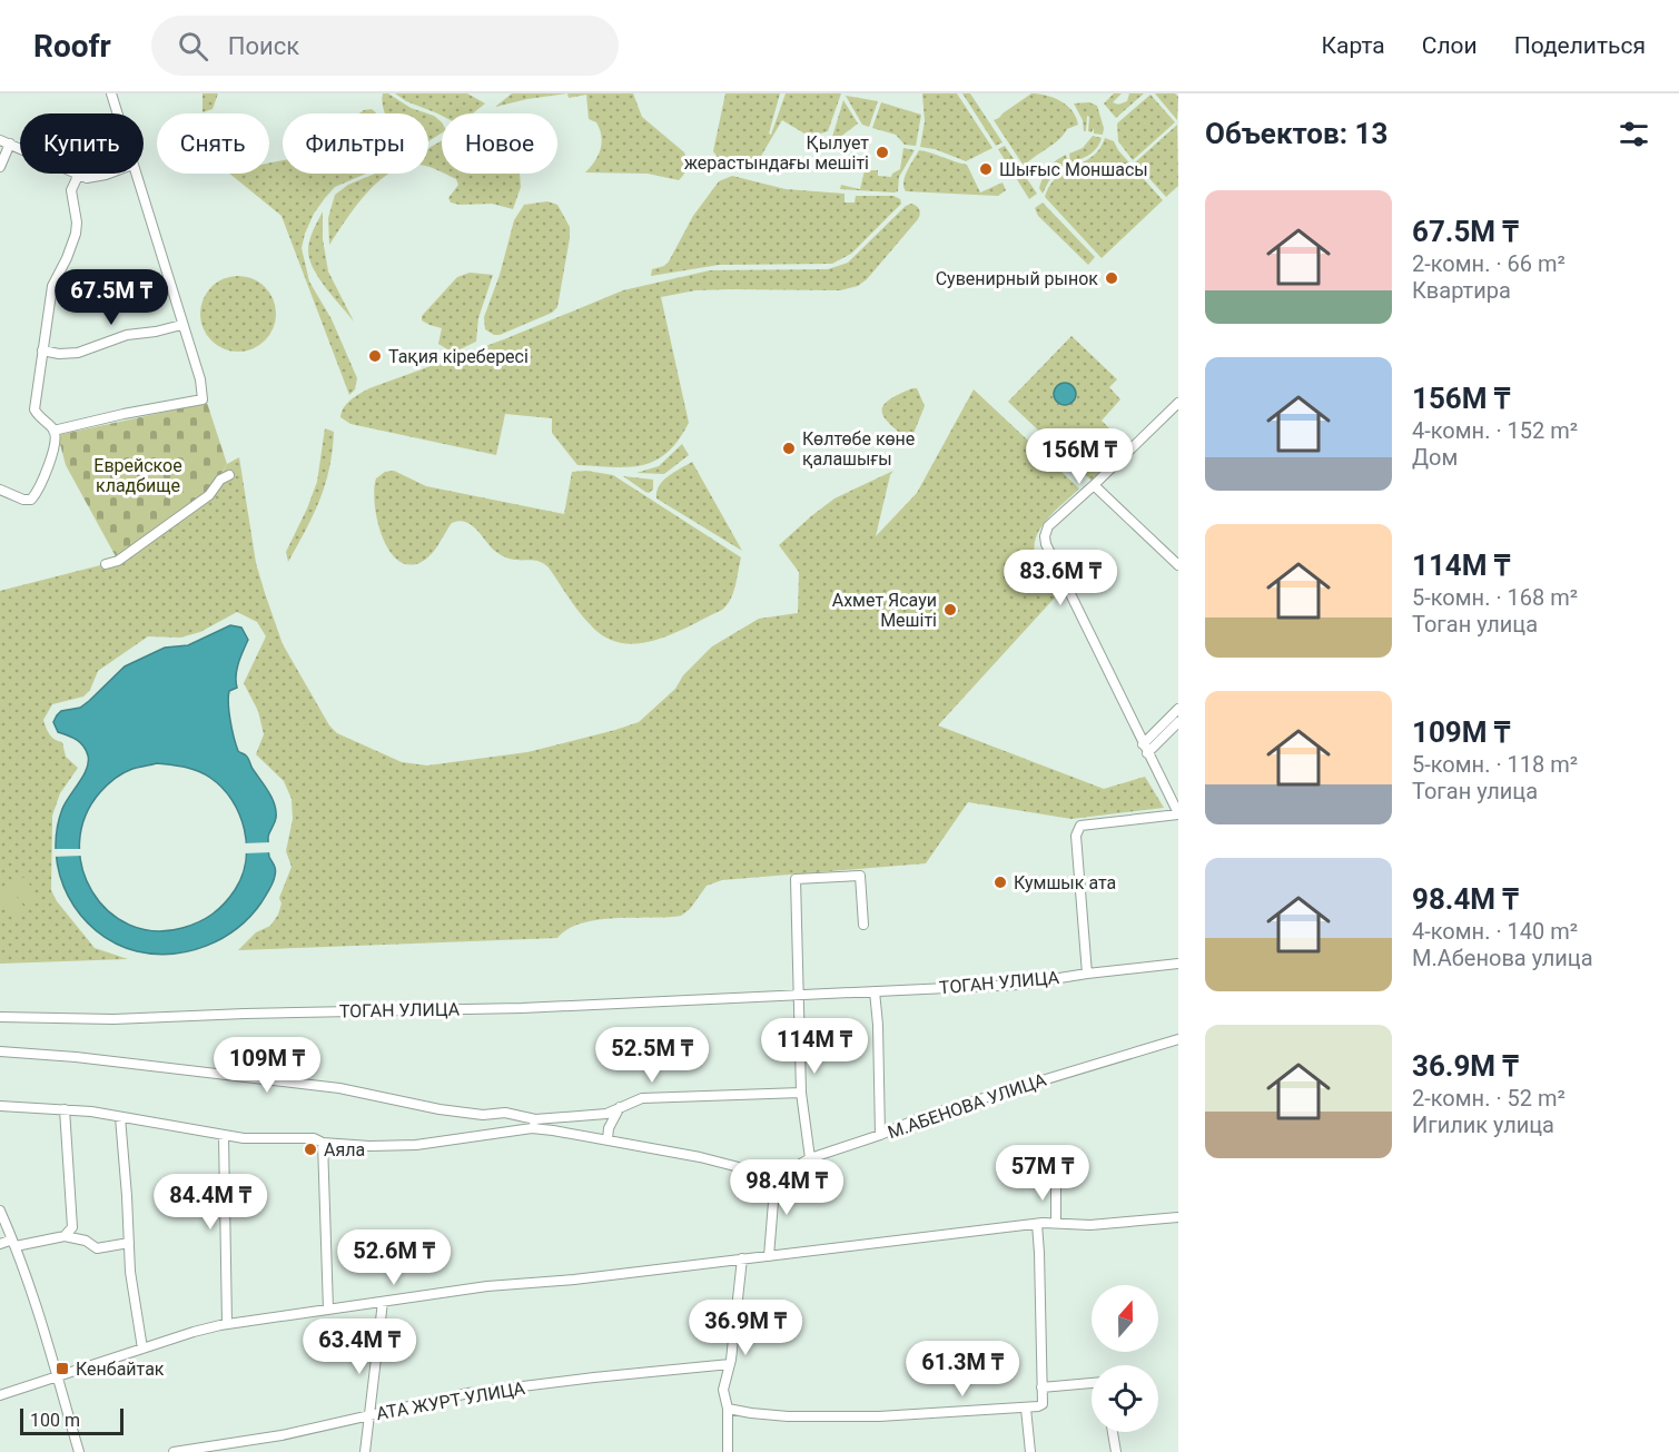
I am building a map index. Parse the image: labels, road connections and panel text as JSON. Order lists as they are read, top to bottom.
{
  "streets": {
    "street": ["ТОГАН УЛИЦА", "М.АБЕНОВА УЛИЦА", "АТА ЖУРТ УЛИЦА"]
  },
  "parks": ["Еврейское кладбище"],
  "places": {
    "other": [
      "Қылует жерастындағы мешіті",
      "Шығыс Моншасы",
      "Сувенирный рынок",
      "Тақия кіребересі",
      "Көлтөбе көне қалашығы",
      "Ахмет Ясауи Мешіті",
      "Кумшык ата",
      "Аяла"
    ],
    "transit": ["Кенбайтак"]
  },
  "scale_bar": "100 m",
  "north": "top",
  "page": {
    "header": "Roofr",
    "search": "Поиск",
    "nav": ["Карта", "Слои", "Поделиться"],
    "heading": "Объектов: 13",
    "chip": [
      "Купить",
      "Снять",
      "Фильтры",
      "Новое"
    ],
    "list": [
      {
        "name": "67.5M ₸",
        "note": "2-комн. · 66 m² · Квартира"
      },
      {
        "name": "156M ₸",
        "note": "4-комн. · 152 m² · Дом"
      },
      {
        "name": "114M ₸",
        "note": "5-комн. · 168 m² · Тоган улица"
      },
      {
        "name": "109M ₸",
        "note": "5-комн. · 118 m² · Тоган улица"
      },
      {
        "name": "98.4M ₸",
        "note": "4-комн. · 140 m² · М.Абенова улица"
      },
      {
        "name": "36.9M ₸",
        "note": "2-комн. · 52 m² · Игилик улица"
      }
    ],
    "price": [
      "67.5M ₸",
      "156M ₸",
      "83.6M ₸",
      "114M ₸",
      "52.5M ₸",
      "109M ₸",
      "57M ₸",
      "98.4M ₸",
      "84.4M ₸",
      "52.6M ₸",
      "36.9M ₸",
      "63.4M ₸",
      "61.3M ₸"
    ],
    "scale": "100 m"
  }
}
